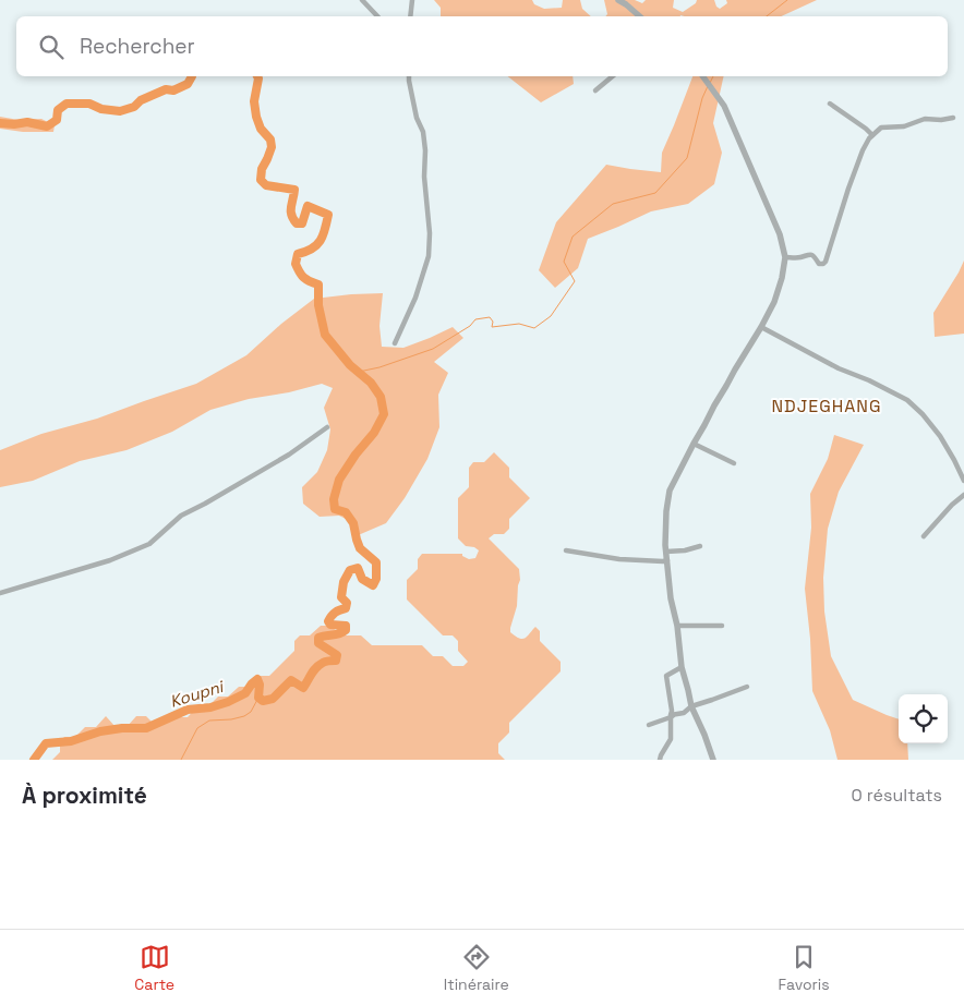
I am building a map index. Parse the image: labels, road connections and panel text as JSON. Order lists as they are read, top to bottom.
{
  "districts": ["NDJEGHANG"],
  "water": ["Koupni"],
  "page": {
    "search": "Rechercher",
    "heading": ["À proximité", "0 résultats"],
    "nav": ["Carte", "Itinéraire", "Favoris"]
  }
}
